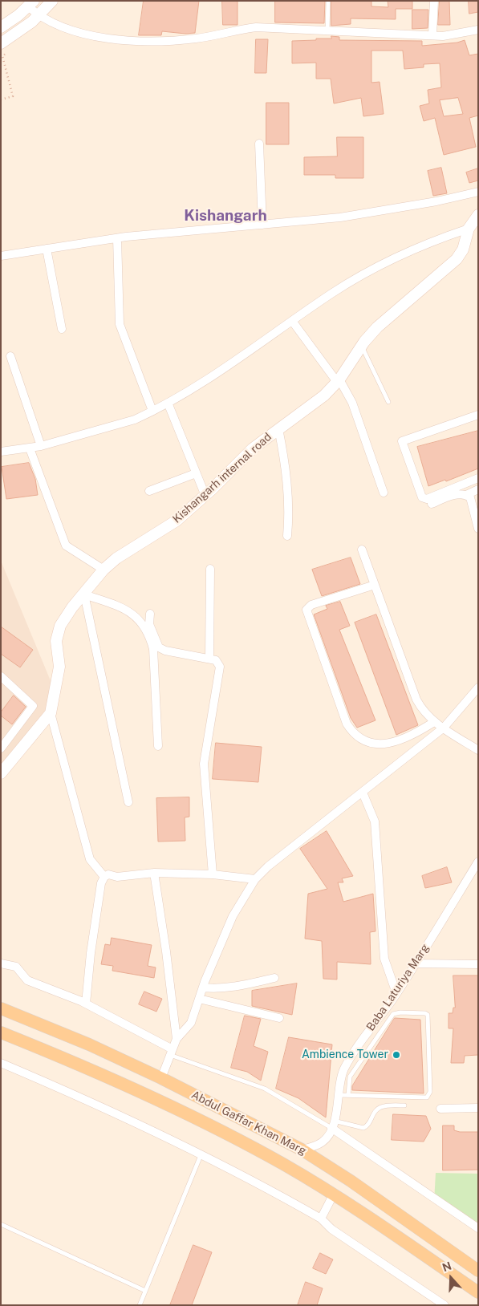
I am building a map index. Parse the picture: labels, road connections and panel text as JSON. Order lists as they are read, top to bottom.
{
  "streets": {
    "main road": ["Abdul Gaffar Khan Marg"],
    "street": ["Kishangarh internal road", "Baba Laturiya Marg"]
  },
  "crossings": [
    ["Baba Laturiya Marg", "Abdul Gaffar Khan Marg"]
  ],
  "districts": ["Kishangarh"],
  "places": ["Ambience Tower"],
  "north": "top"
}
